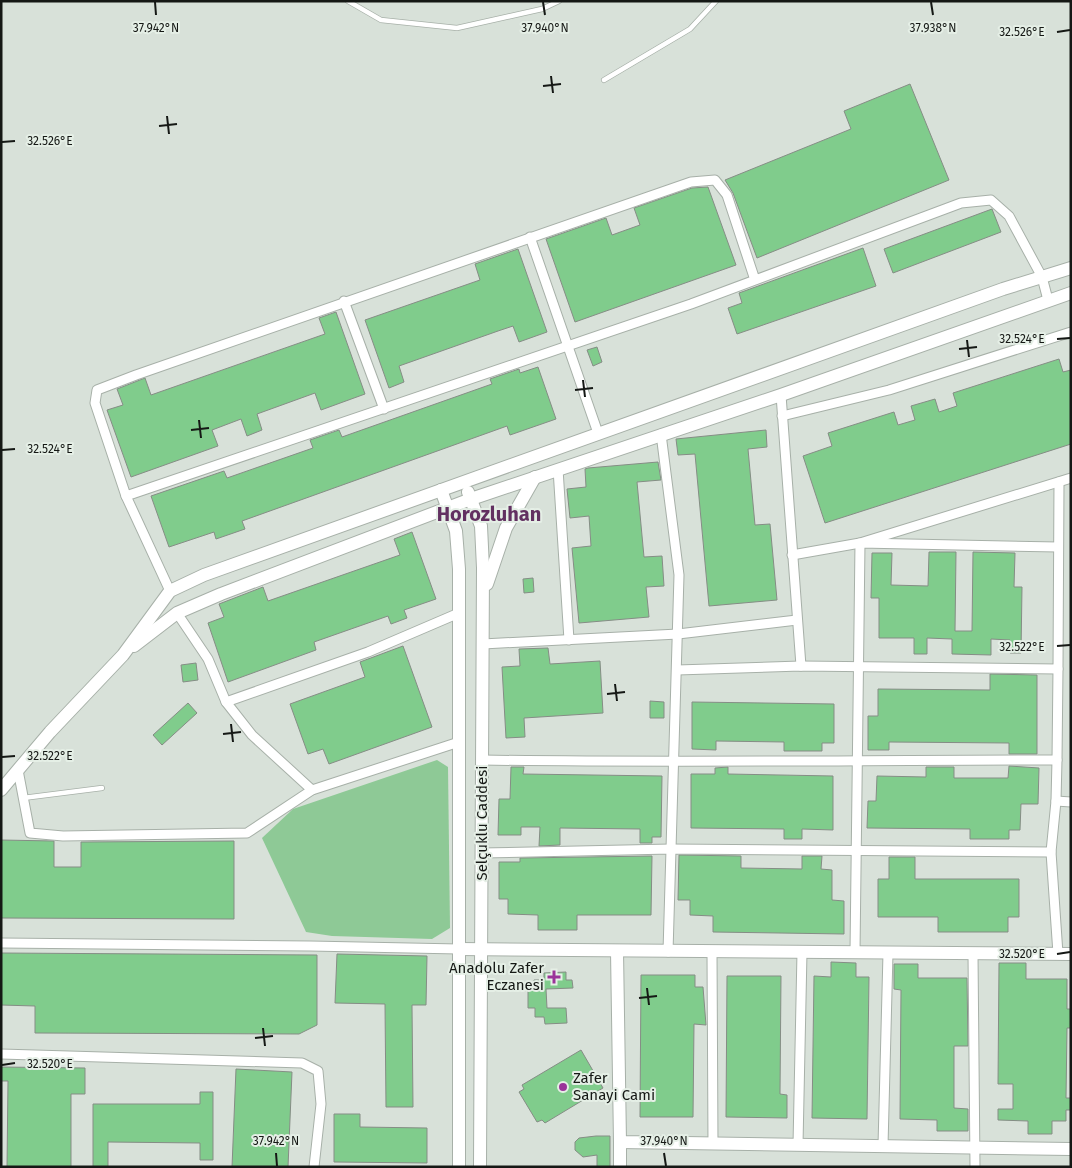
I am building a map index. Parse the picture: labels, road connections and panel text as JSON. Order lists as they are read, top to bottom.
{
  "streets": {
    "street": ["Selçuklu Caddesi"]
  },
  "districts": ["Horozluhan"],
  "places": {
    "health": ["Anadolu Zafer Eczanesi"],
    "other": ["Zafer Sanayi Cami"]
  },
  "coordinates": [
    "37.942°N",
    "37.940°N",
    "37.938°N",
    "32.526°E",
    "32.524°E",
    "32.522°E",
    "32.520°E"
  ]
}
